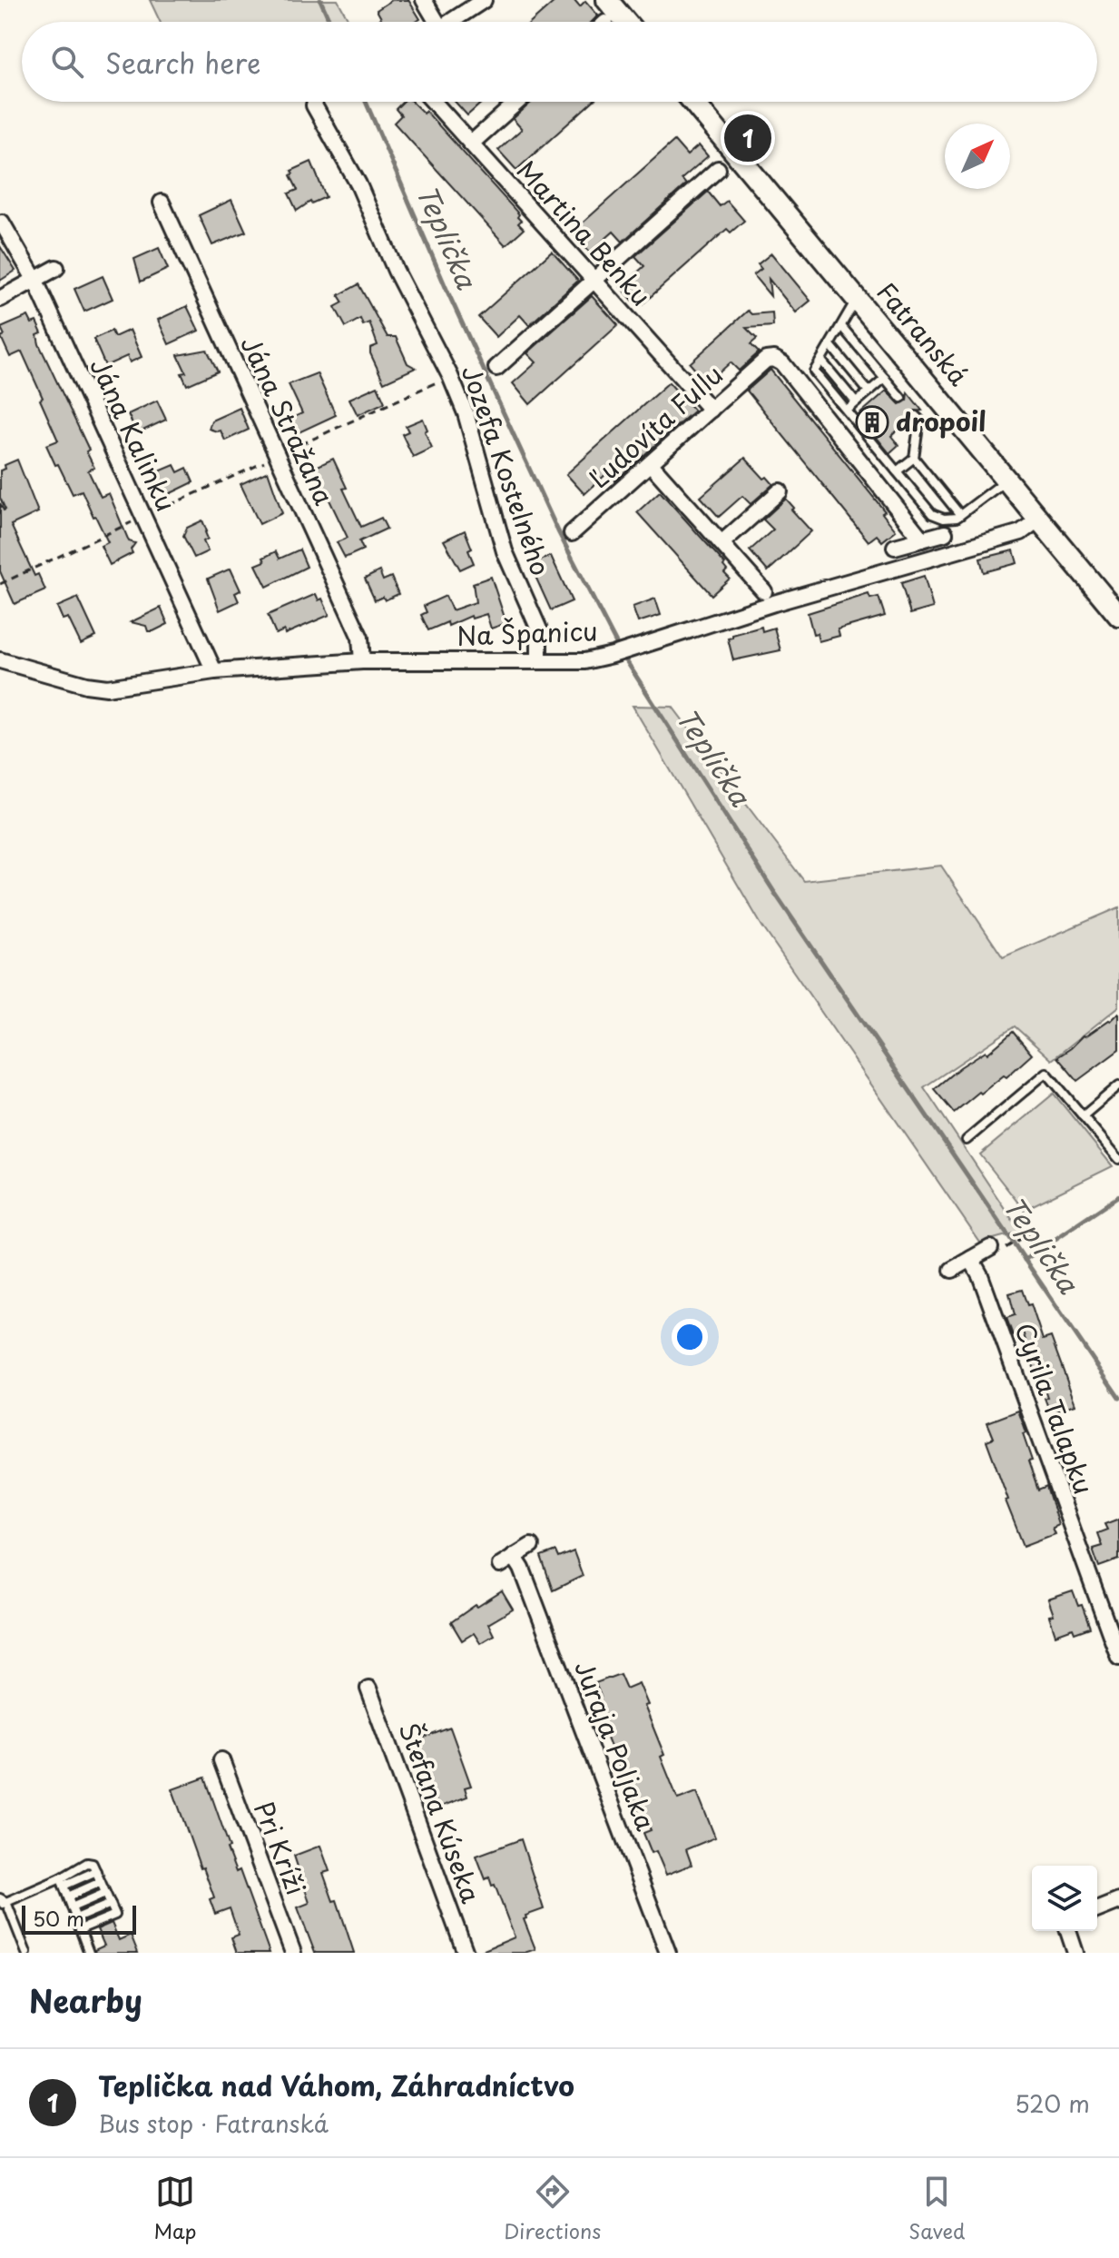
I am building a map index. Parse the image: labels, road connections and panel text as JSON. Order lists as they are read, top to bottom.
{
  "streets": {
    "main road": ["Fatranská"],
    "street": [
      "Martina Benku",
      "Jána Stražana",
      "Ľudovíta Fullu",
      "Jána Kalinku",
      "Jozefa Kostelného",
      "Na Španicu",
      "Cyrila Talapku",
      "Juraja Poljaka",
      "Štefana Kúseka",
      "Pri Kríži"
    ]
  },
  "crossings": [
    ["Martina Benku", "Ľudovíta Fullu"],
    ["Fatranská", "Na Španicu"],
    ["Jána Stražana", "Na Španicu"],
    ["Jána Kalinku", "Na Španicu"],
    ["Jozefa Kostelného", "Na Španicu"]
  ],
  "water": ["Teplička"],
  "places": {
    "building": ["dropoil"]
  },
  "scale_bar": "50 m",
  "north": "top right",
  "page": {
    "search": "Search here",
    "pins": "1",
    "scale": "50 m",
    "heading": "Nearby",
    "list": [
      {
        "mark": "1",
        "name": "Teplička nad Váhom, Záhradníctvo",
        "note": "Bus stop · Fatranská",
        "value": "520 m"
      }
    ],
    "nav": ["Map", "Directions", "Saved"]
  }
}
